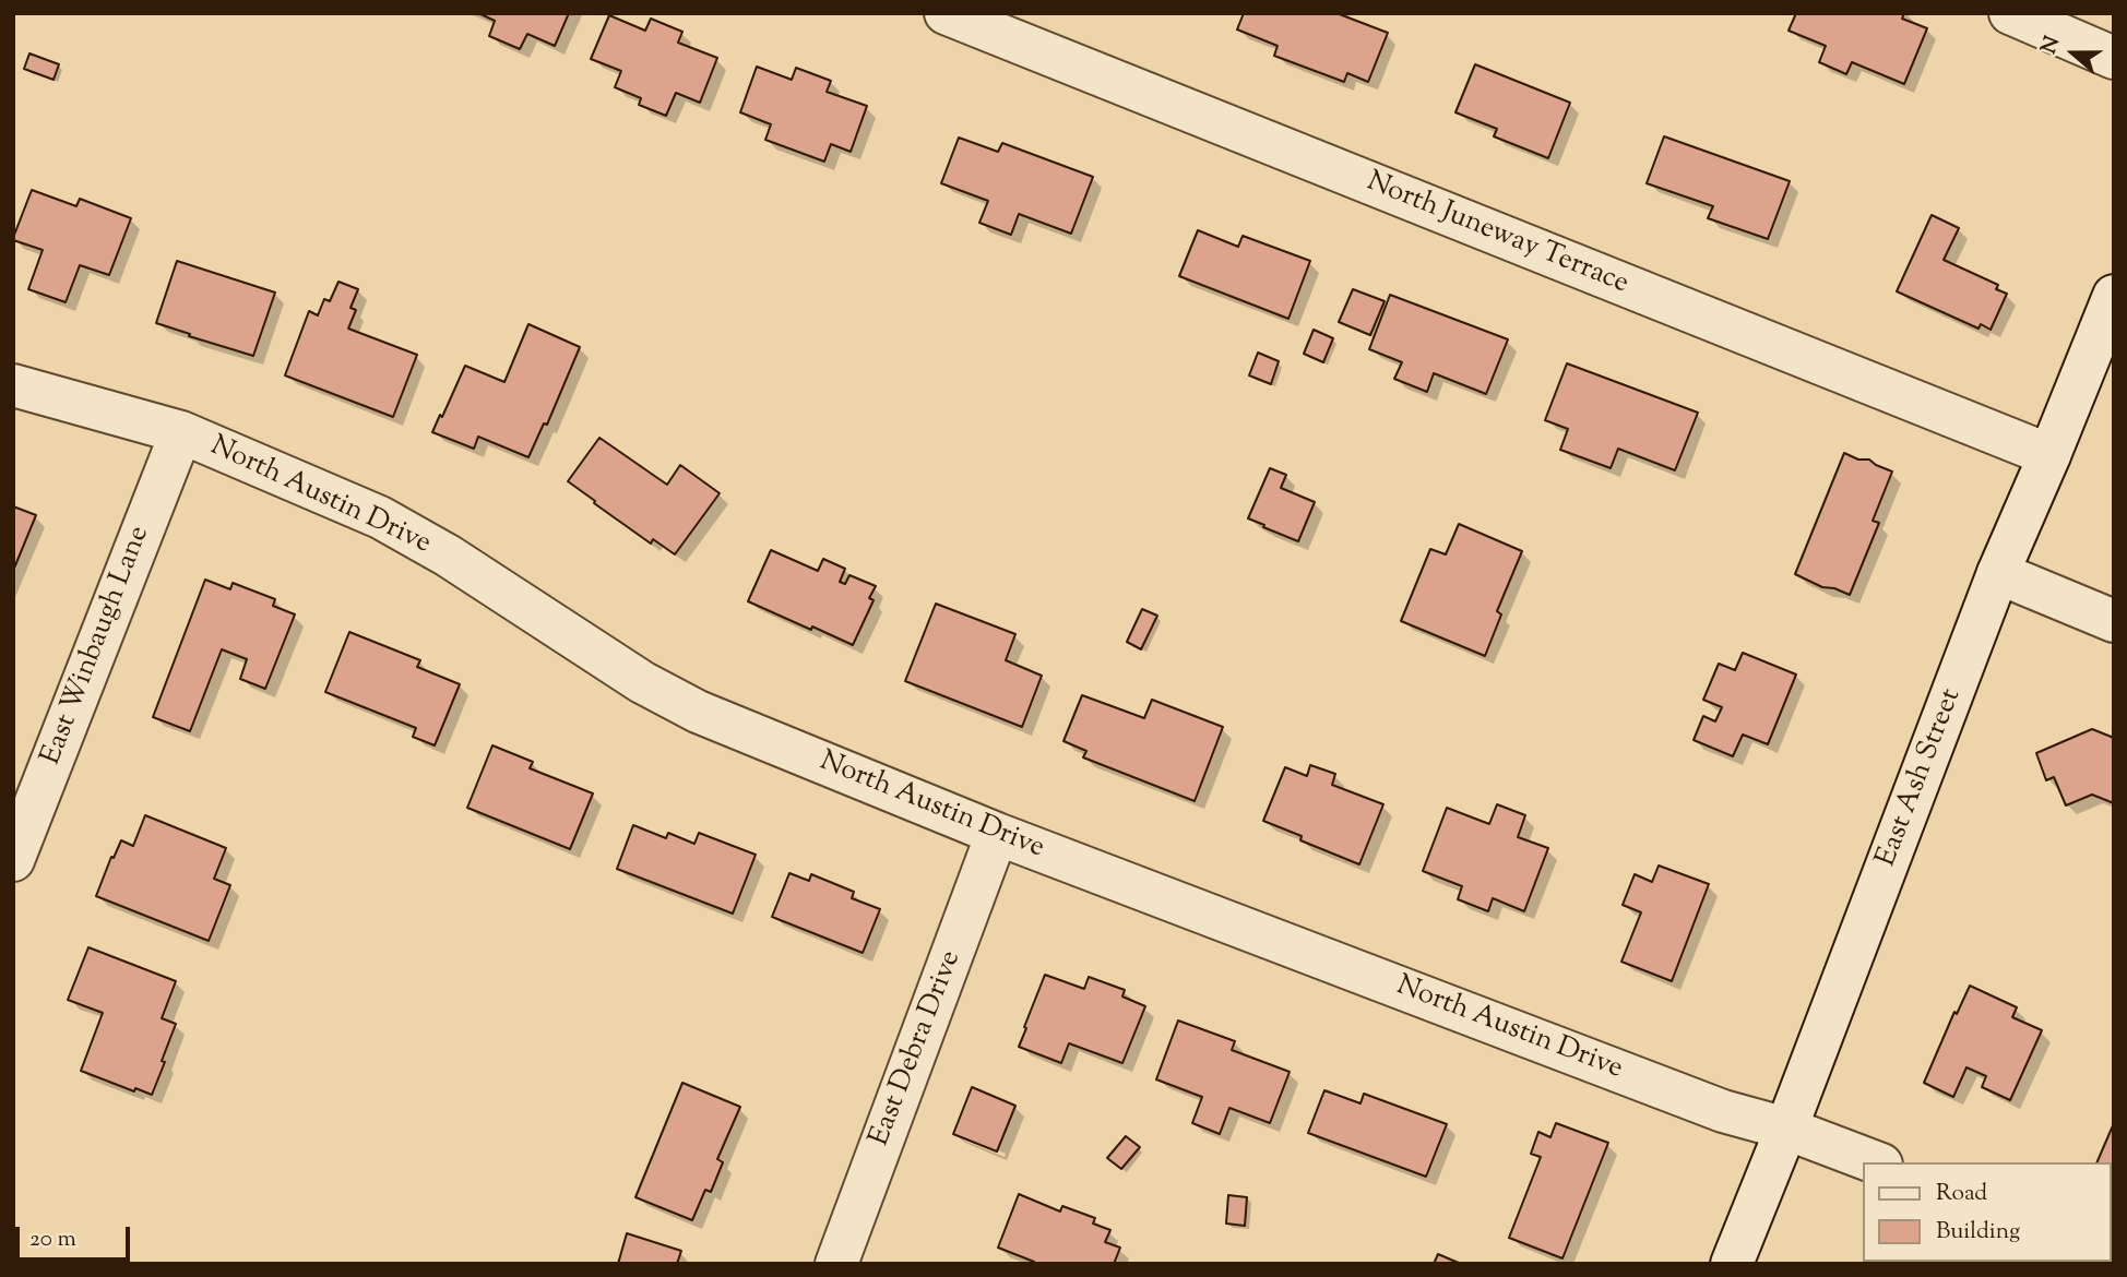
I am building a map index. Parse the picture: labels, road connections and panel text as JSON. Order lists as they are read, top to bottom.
{
  "streets": {
    "street": [
      "North Juneway Terrace",
      "North Austin Drive",
      "East Winbaugh Lane",
      "East Ash Street",
      "East Debra Drive"
    ]
  },
  "crossings": [
    ["North Juneway Terrace", "East Ash Street"],
    ["North Austin Drive", "East Winbaugh Lane"],
    ["North Austin Drive", "East Ash Street"],
    ["North Austin Drive", "East Debra Drive"]
  ],
  "legend": ["Road", "Building"],
  "scale_bar": "20 m",
  "north": "left"
}
